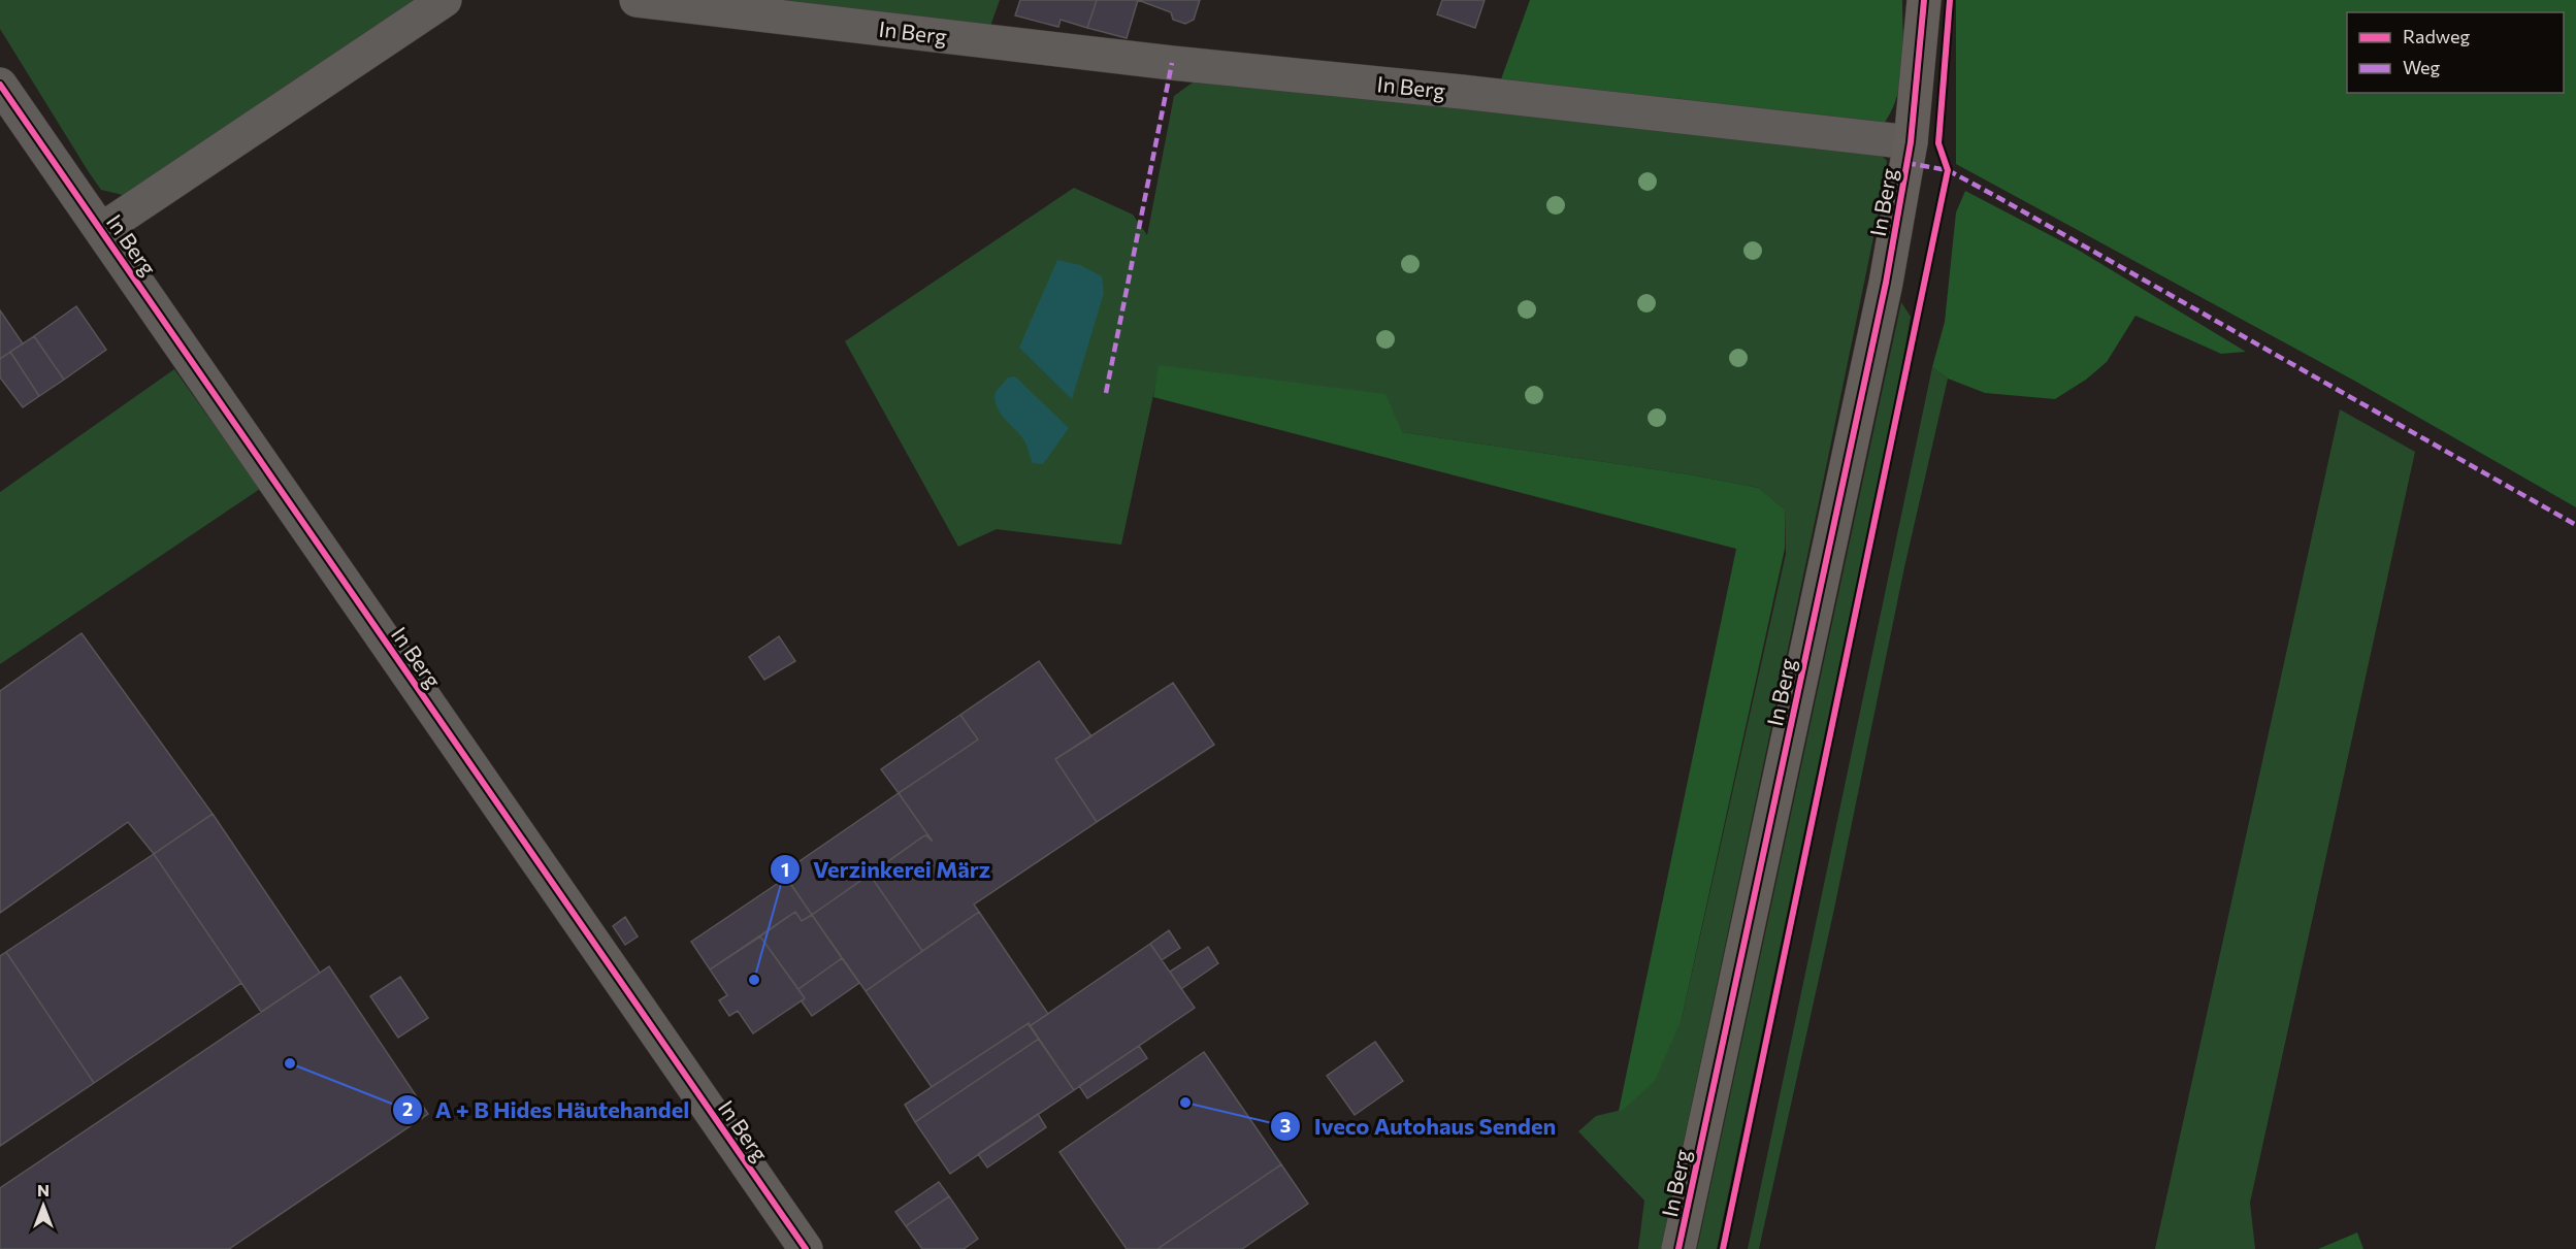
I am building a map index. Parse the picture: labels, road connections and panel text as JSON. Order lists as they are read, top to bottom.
{
  "streets": {
    "main road": ["In Berg"]
  },
  "places": ["Verzinkerei März", "A + B Hides Häutehandel", "Iveco Autohaus Senden"],
  "legend": ["Radweg", "Weg"],
  "north": "top"
}
